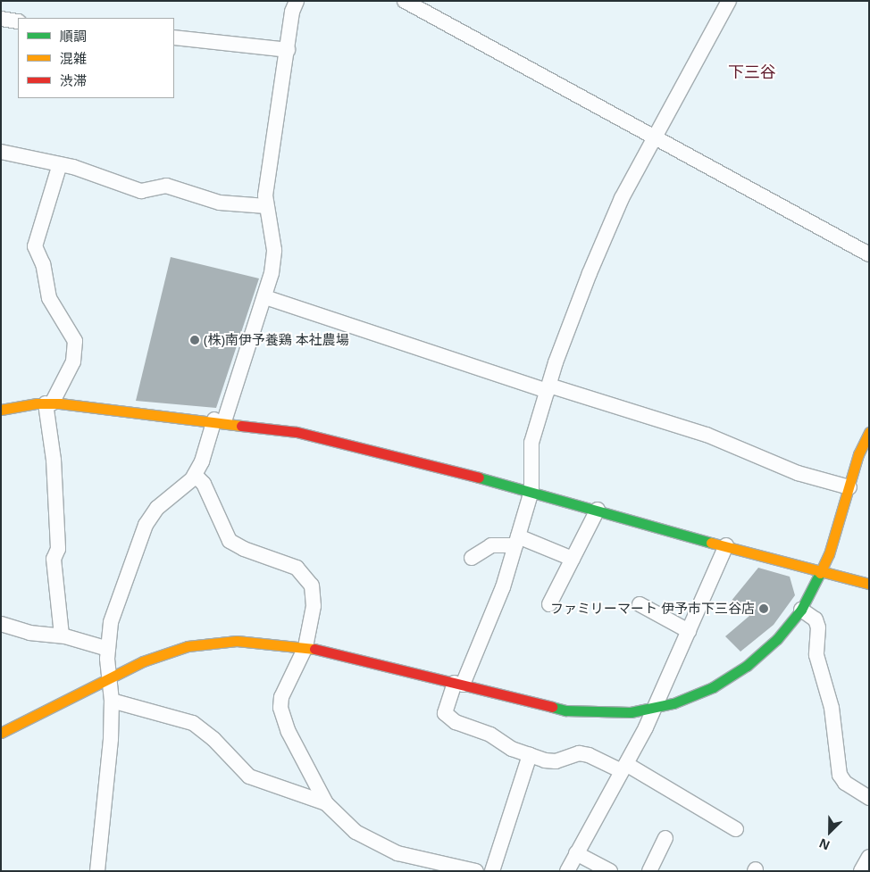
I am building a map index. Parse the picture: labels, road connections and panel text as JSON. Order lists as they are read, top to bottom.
{
  "districts": ["下三谷"],
  "places": ["(株)南伊予養鶏 本社農場", "ファミリーマート 伊予市下三谷店"],
  "legend": ["順調", "混雑", "渋滞"],
  "north": "bottom left"
}
